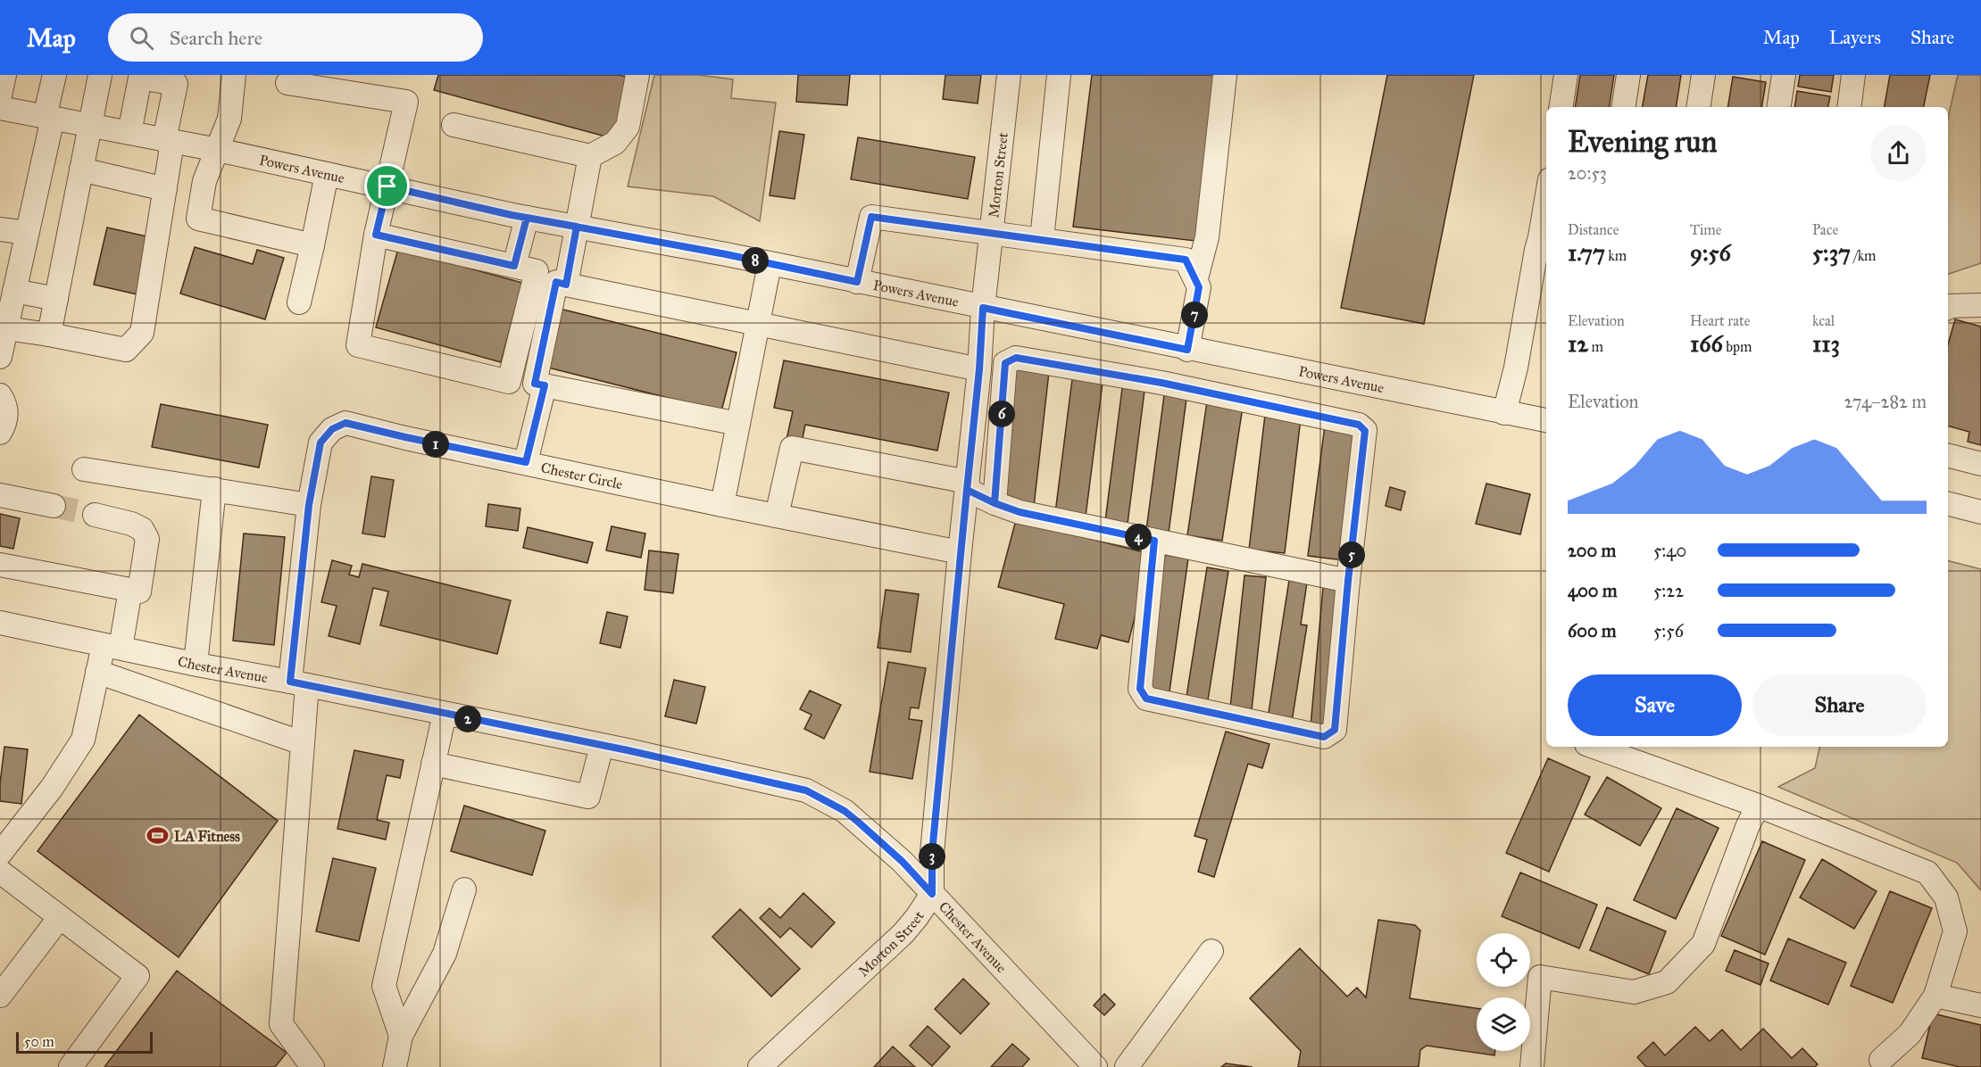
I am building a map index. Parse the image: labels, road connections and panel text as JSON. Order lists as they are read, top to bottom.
{
  "streets": {
    "street": [
      "Powers Avenue",
      "Morton Street",
      "Chester Circle",
      "Chester Avenue"
    ]
  },
  "crossings": [
    ["Powers Avenue", "Morton Street"],
    ["Morton Street", "Chester Circle"],
    ["Morton Street", "Chester Avenue"],
    ["Chester Circle", "Chester Avenue"]
  ],
  "places": {
    "sports": ["LA Fitness"]
  },
  "scale_bar": "50 m",
  "page": {
    "header": "Map",
    "search": "Search here",
    "nav": ["Map", "Layers", "Share"],
    "heading": ["Evening run", "20:53"],
    "stats": [
      ["Distance", "1.77 km"],
      ["Time", "9:56"],
      ["Pace", "5:37 /km"],
      ["Elevation", "12 m"],
      ["Heart rate", "166 bpm"],
      ["kcal", "113"]
    ],
    "pins": [
      "8",
      "7",
      "6",
      "1",
      "4",
      "5",
      "2",
      "3"
    ],
    "chart": ["Elevation", "274–282 m"],
    "list": [
      {
        "name": "200 m",
        "note": "5:40"
      },
      {
        "name": "400 m",
        "note": "5:22"
      },
      {
        "name": "600 m",
        "note": "5:56"
      }
    ],
    "buttons": ["Save", "Share"],
    "scale": "50 m"
  }
}
